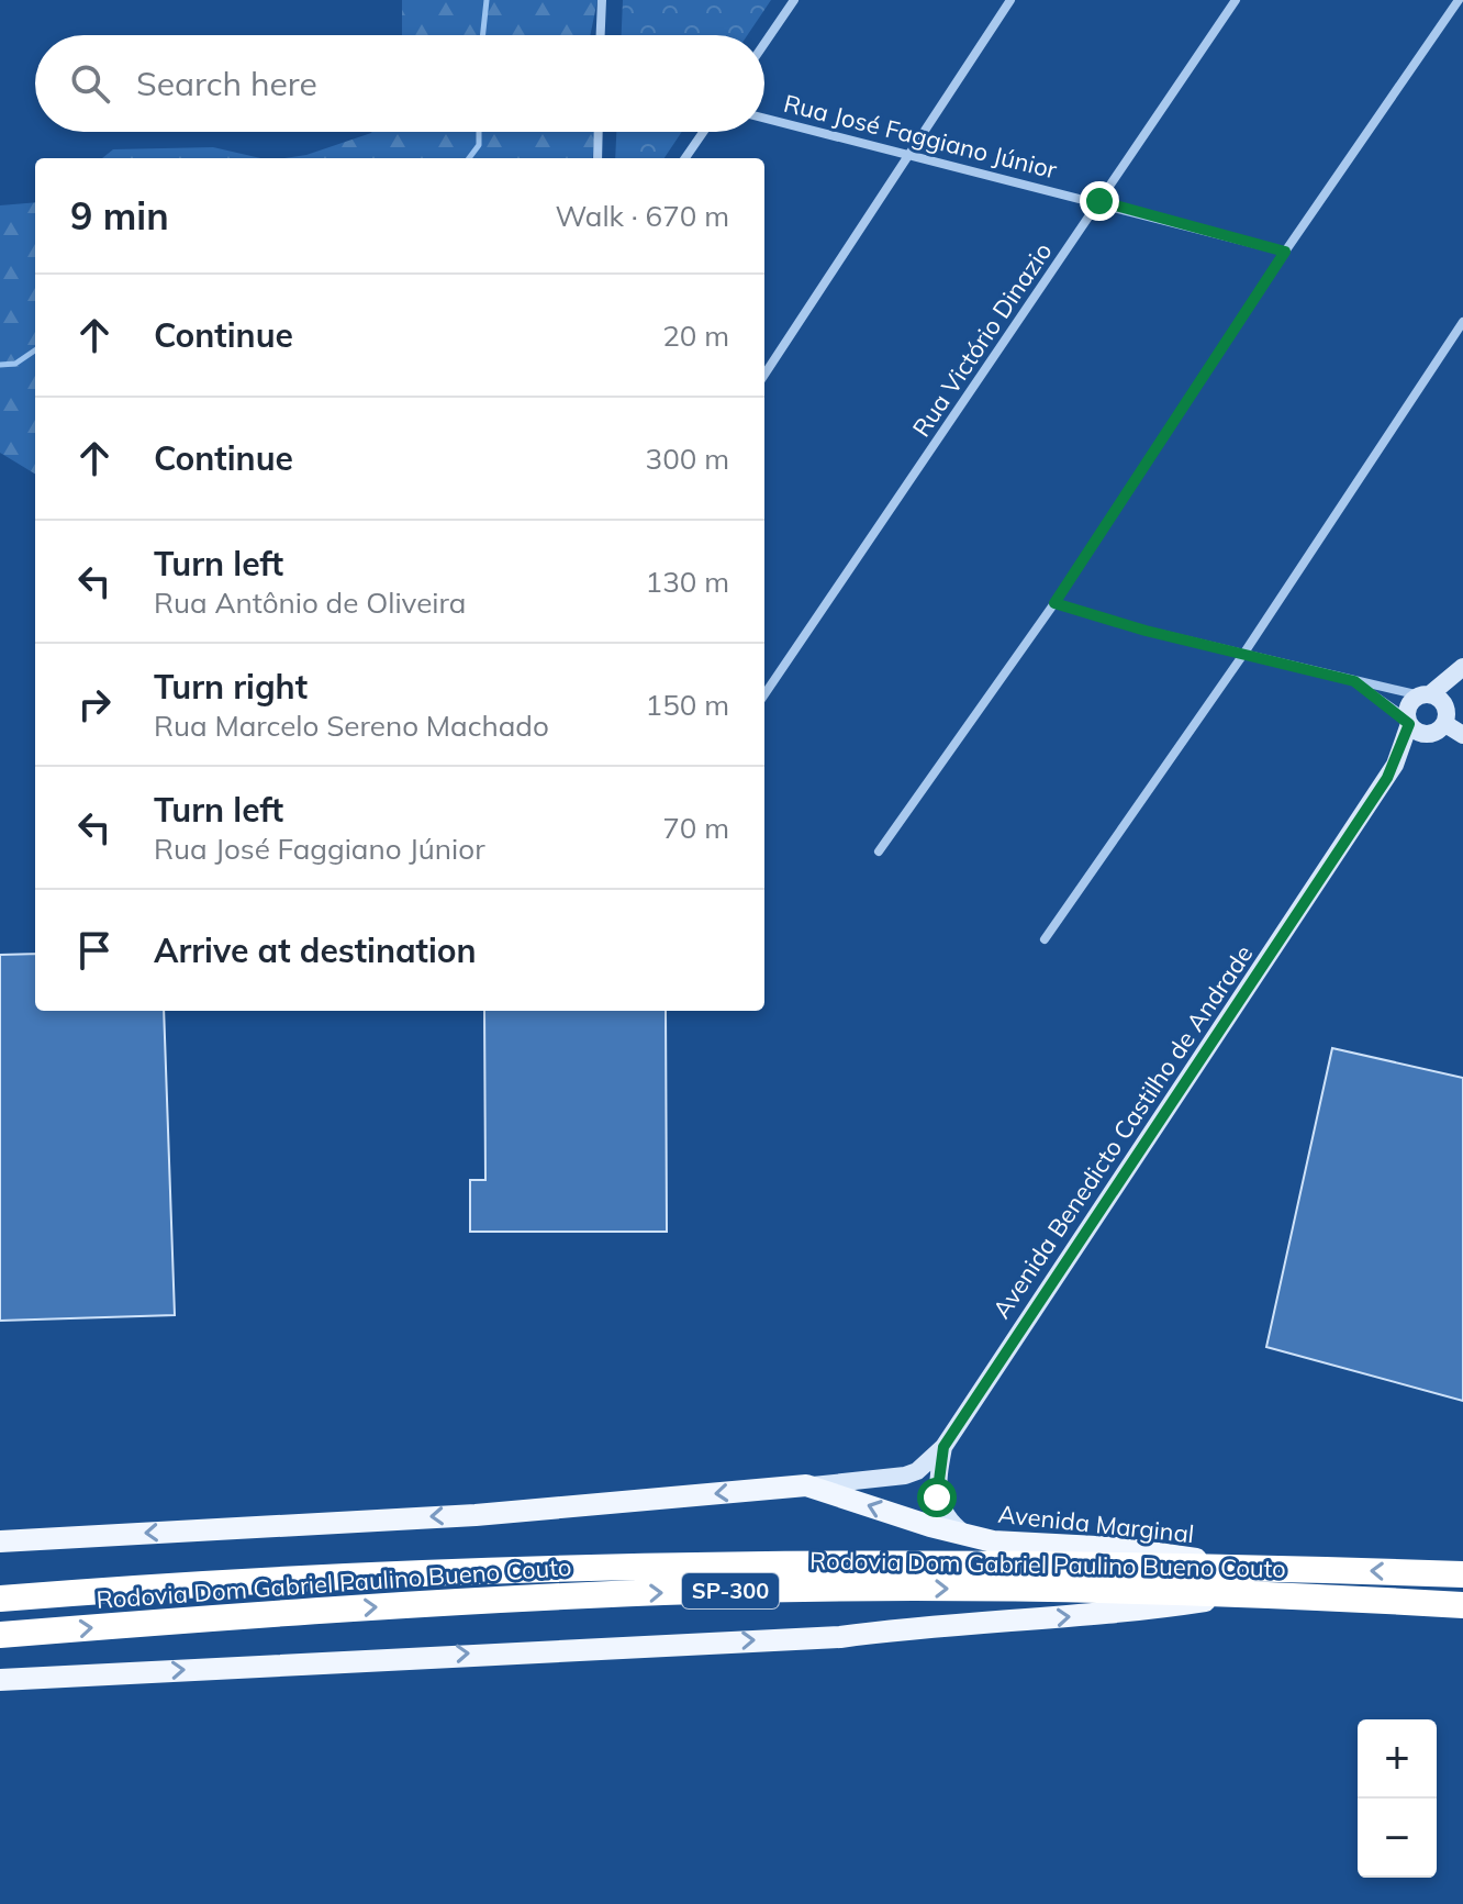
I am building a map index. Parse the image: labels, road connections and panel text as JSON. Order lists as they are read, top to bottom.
{
  "streets": {
    "highway": ["Rodovia Dom Gabriel Paulino Bueno Couto", "SP-300"],
    "main road": ["Avenida Benedicto Castilho de Andrade", "Avenida Marginal"],
    "street": ["Rua José Faggiano Júnior", "Rua Victório Dinazio"]
  },
  "crossings": [
    ["Rua José Faggiano Júnior", "Rua Victório Dinazio"],
    ["Avenida Benedicto Castilho de Andrade", "Avenida Marginal"],
    ["Avenida Marginal", "Rodovia Dom Gabriel Paulino Bueno Couto"]
  ],
  "page": {
    "search": "Search here",
    "heading": ["9 min", "Walk · 670 m"],
    "list": [
      ["Continue", "20 m"],
      ["Continue", "300 m"],
      ["Turn left", "Rua Antônio de Oliveira", "130 m"],
      ["Turn right", "Rua Marcelo Sereno Machado", "150 m"],
      ["Turn left", "Rua José Faggiano Júnior", "70 m"],
      "Arrive at destination"
    ],
    "map_buttons": ["+", "−"]
  }
}
